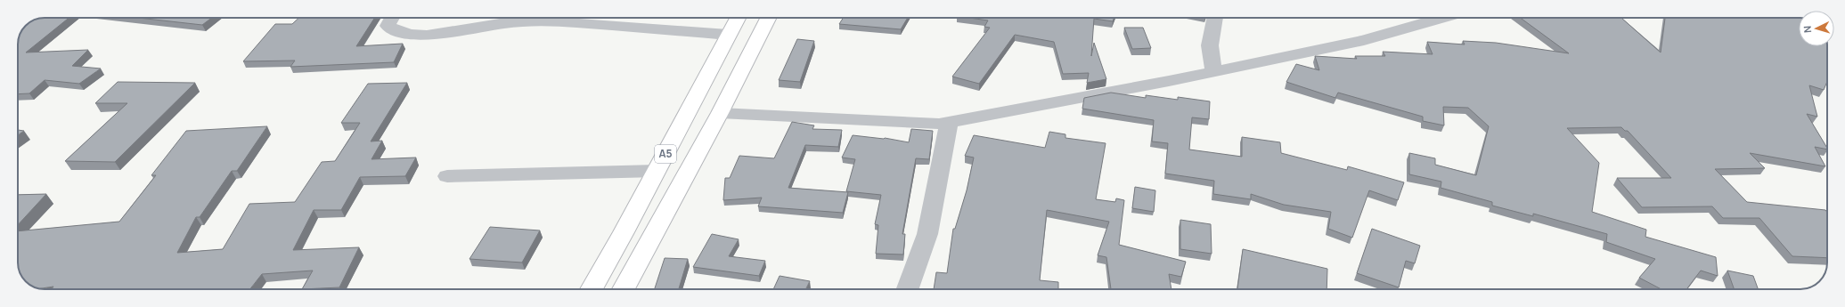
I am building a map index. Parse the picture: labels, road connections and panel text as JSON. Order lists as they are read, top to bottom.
{
  "streets": {
    "highway": ["A5"]
  },
  "north": "left"
}
